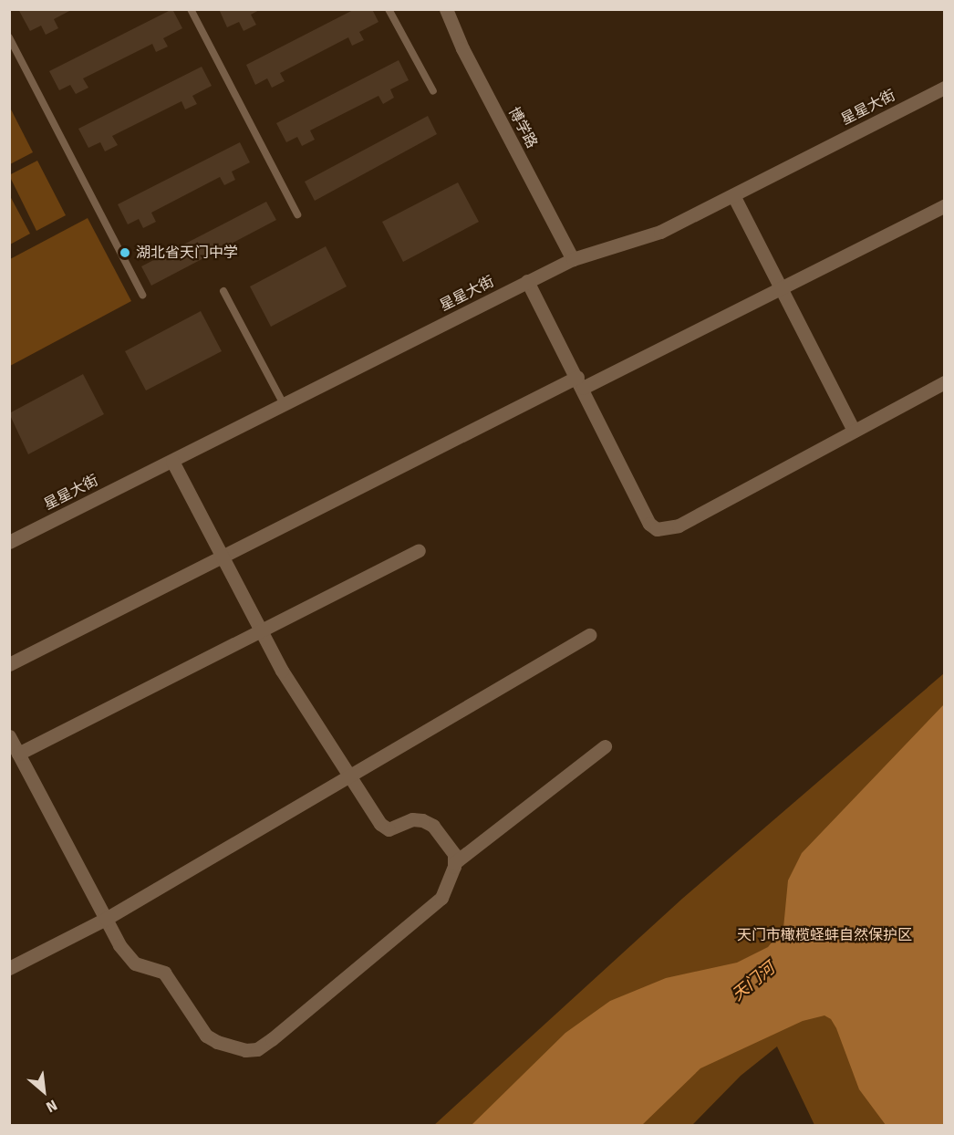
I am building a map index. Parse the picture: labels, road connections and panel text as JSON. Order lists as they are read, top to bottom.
{
  "streets": {
    "street": ["星星大街", "博学路"]
  },
  "crossings": [
    ["星星大街", "博学路"]
  ],
  "water": ["天门河"],
  "parks": ["天门市橄榄蛏蚌自然保护区"],
  "places": ["湖北省天门中学"],
  "north": "bottom right"
}
